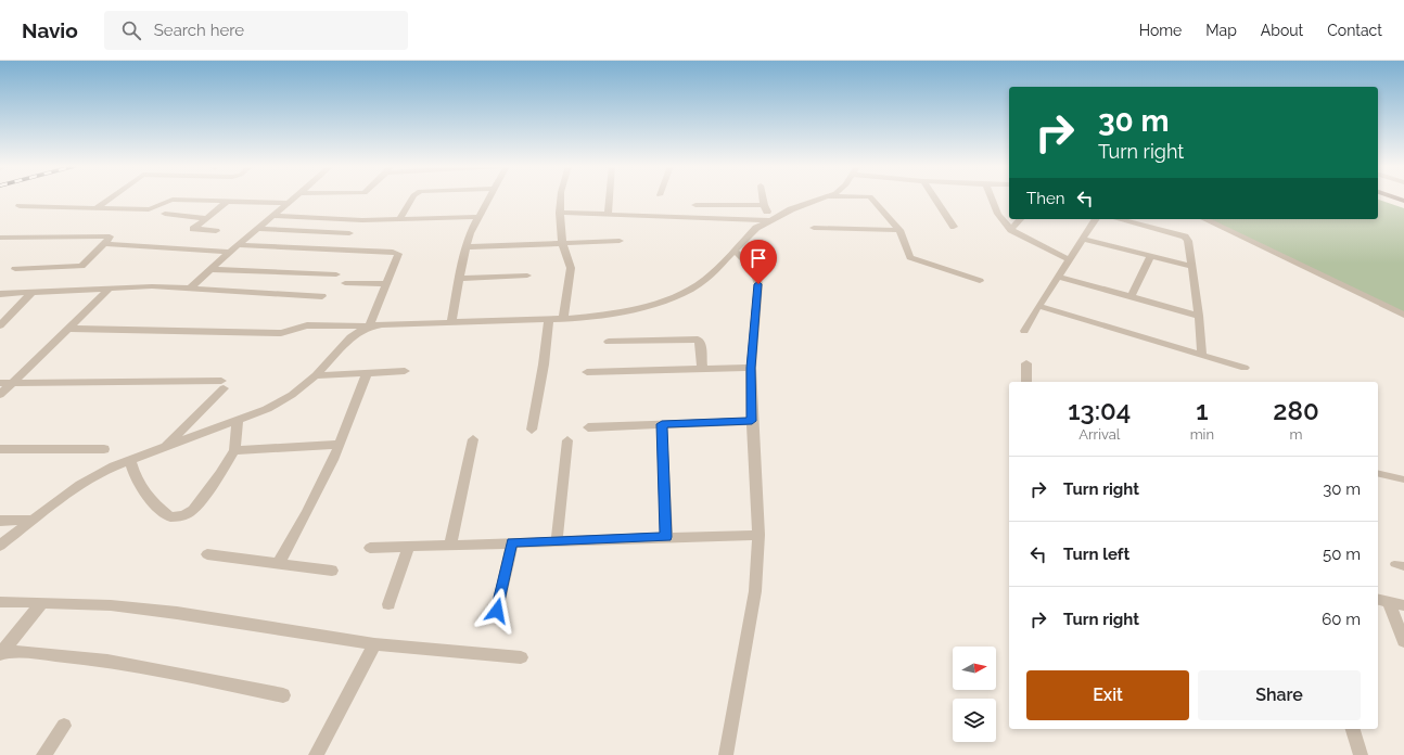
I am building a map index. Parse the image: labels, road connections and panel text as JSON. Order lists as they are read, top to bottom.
{
  "north": "right",
  "page": {
    "header": "Navio",
    "search": "Search here",
    "nav": [
      "Home",
      "Map",
      "About",
      "Contact"
    ],
    "turn": ["30 m", "Turn right"],
    "then": "Then",
    "eta": [
      "13:04",
      "Arrival",
      "1",
      "min",
      "280",
      "m"
    ],
    "list": [
      {
        "name": "Turn right",
        "value": "30 m"
      },
      {
        "name": "Turn left",
        "value": "50 m"
      },
      {
        "name": "Turn right",
        "value": "60 m"
      }
    ],
    "buttons": ["Exit", "Share"]
  }
}
